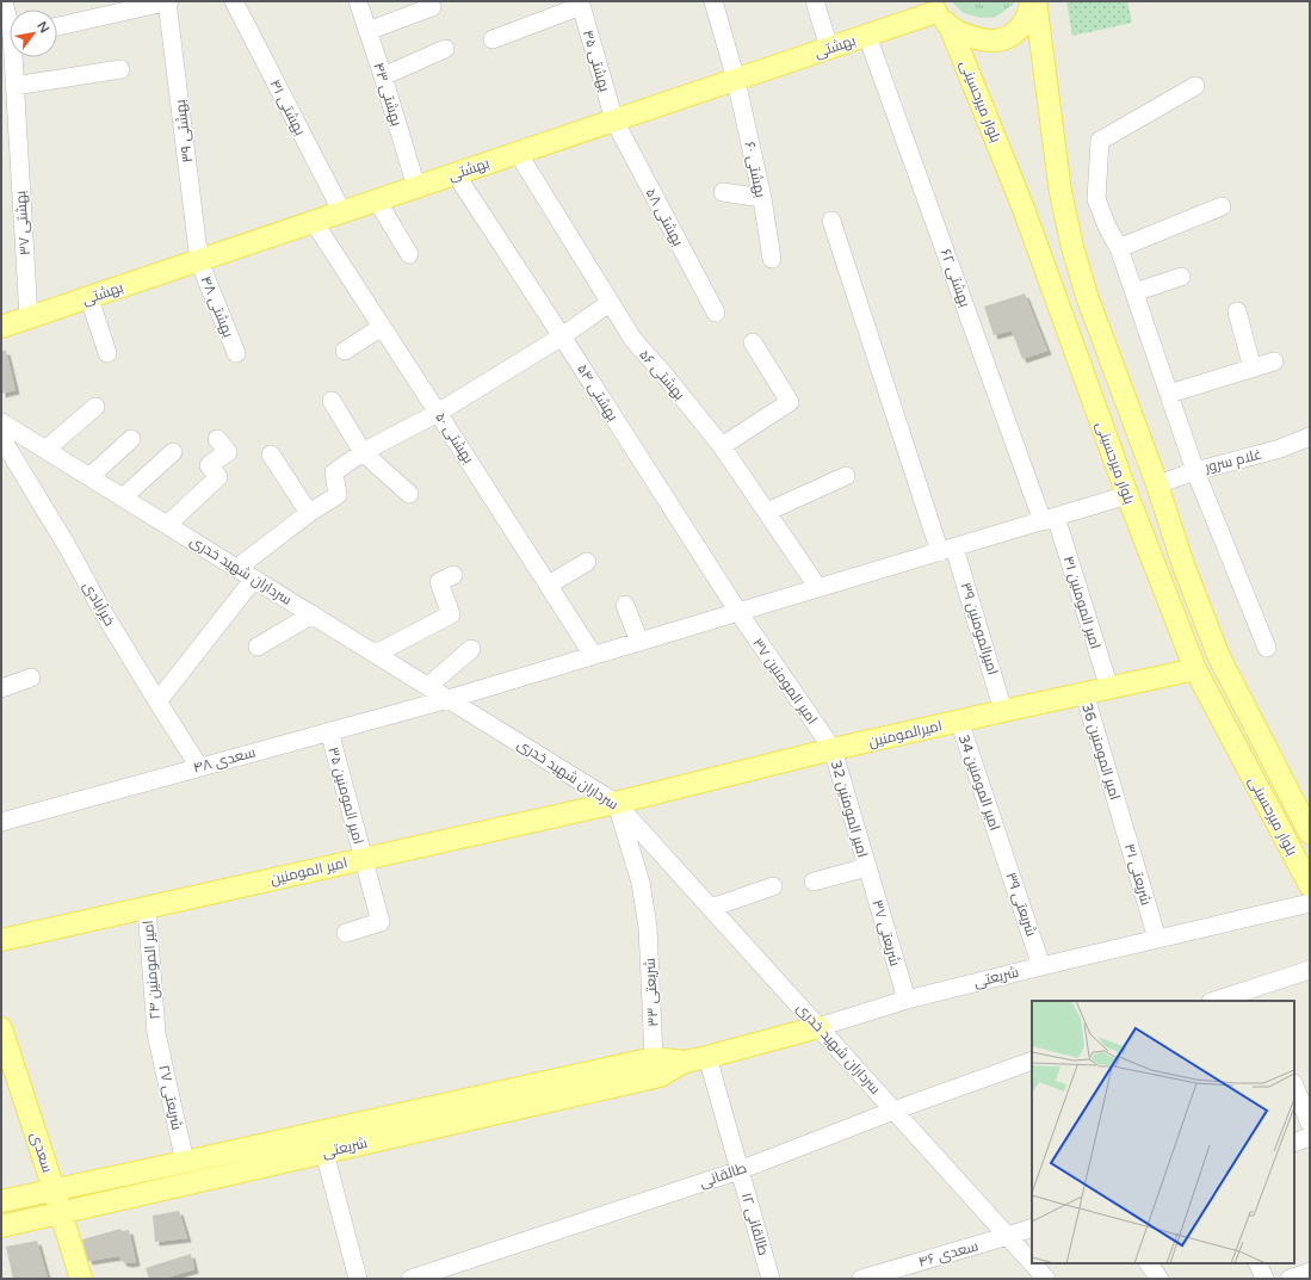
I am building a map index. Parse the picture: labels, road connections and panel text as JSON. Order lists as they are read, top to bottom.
{
  "streets": {
    "main road": [
      "بهشتی",
      "بلوار میرحسینی",
      "امیرالمومنین",
      "امیر المومنین",
      "شریعتی",
      "سعدی"
    ],
    "street": [
      "بهشتی ۴۵",
      "بهشتی ۴۳",
      "بهشتی ۴۱",
      "بهشتی ۳۹",
      "بهشتی ۶۰",
      "بهشتی ۵۸",
      "بهشتی ۳۷",
      "بهشتی ۶۲",
      "بهشتی ۴۸",
      "بهشتی ۵۶",
      "بهشتی ۵۴",
      "بهشتی ۵۰",
      "غلام سرور",
      "سرداران شهید خدری",
      "امیر المومنین ۴۱",
      "خیرآبادی",
      "امیرالمومنین ۳۹",
      "امیر المومنین ۳۷",
      "امیر المومنین 36",
      "سعدی ۴۸",
      "امیر المومنین 34",
      "امیر المومنین ۳۵",
      "امیر المومنین 32",
      "شریعتی ۴۱",
      "شریعتی ۳۹",
      "شریعتی ۳۷",
      "امیر المومنین ۲۴",
      "شریعتی ۳۳",
      "شریعتی ۲۷",
      "طالقانی",
      "طالقانی ۱۲",
      "سعدی ۴۶"
    ]
  },
  "crossings": [
    ["بهشتی", "بهشتی ۴۵"],
    ["بهشتی", "بهشتی ۴۳"],
    ["بهشتی", "بهشتی ۴۱"],
    ["بهشتی", "بهشتی ۳۹"],
    ["بهشتی", "بهشتی ۶۰"],
    ["بهشتی", "بهشتی ۵۸"],
    ["بهشتی", "بهشتی ۳۷"],
    ["بهشتی", "بهشتی ۶۲"],
    ["بهشتی", "بهشتی ۴۸"],
    ["بهشتی", "بهشتی ۵۶"],
    ["بهشتی", "بهشتی ۵۴"],
    ["بهشتی", "بهشتی ۵۰"],
    ["بهشتی ۴۵", "بهشتی ۵۸"],
    ["بلوار میرحسینی", "غلام سرور"],
    ["بلوار میرحسینی", "امیرالمومنین"],
    ["بلوار میرحسینی", "سعدی ۴۸"],
    ["بهشتی ۳۹", "بهشتی ۴۸"],
    ["بهشتی ۶۲", "امیر المومنین ۴۱"],
    ["بهشتی ۶۲", "سعدی ۴۸"],
    ["بهشتی ۵۶", "سعدی ۴۸"],
    ["بهشتی ۵۴", "امیر المومنین ۳۷"],
    ["بهشتی ۵۴", "سعدی ۴۸"],
    ["بهشتی ۵۰", "سعدی ۴۸"],
    ["سرداران شهید خدری", "امیرالمومنین"],
    ["سرداران شهید خدری", "سعدی ۴۸"],
    ["سرداران شهید خدری", "امیر المومنین"],
    ["سرداران شهید خدری", "شریعتی"],
    ["سرداران شهید خدری", "شریعتی ۳۳"],
    ["سرداران شهید خدری", "طالقانی"],
    ["سرداران شهید خدری", "سعدی ۴۶"],
    ["امیر المومنین ۴۱", "امیرالمومنین"],
    ["امیر المومنین ۴۱", "سعدی ۴۸"],
    ["خیرآبادی", "سعدی ۴۸"],
    ["امیرالمومنین ۳۹", "امیرالمومنین"],
    ["امیرالمومنین ۳۹", "سعدی ۴۸"],
    ["امیر المومنین ۳۷", "امیرالمومنین"],
    ["امیر المومنین ۳۷", "سعدی ۴۸"],
    ["امیر المومنین ۳۷", "امیر المومنین 32"],
    ["امیرالمومنین", "امیر المومنین 36"],
    ["امیرالمومنین", "امیر المومنین 34"],
    ["امیرالمومنین", "امیر المومنین 32"],
    ["امیرالمومنین", "امیر المومنین"],
    ["امیرالمومنین", "شریعتی ۳۳"],
    ["امیر المومنین 36", "شریعتی ۴۱"],
    ["سعدی ۴۸", "امیر المومنین ۳۵"],
    ["امیر المومنین 34", "شریعتی ۳۹"],
    ["امیر المومنین ۳۵", "امیر المومنین"],
    ["امیر المومنین 32", "شریعتی ۳۷"],
    ["امیر المومنین", "امیر المومنین ۲۴"],
    ["امیر المومنین", "شریعتی ۳۳"],
    ["شریعتی ۴۱", "شریعتی"],
    ["شریعتی ۳۹", "شریعتی"],
    ["شریعتی ۳۷", "شریعتی"],
    ["امیر المومنین ۲۴", "شریعتی ۲۷"],
    ["شریعتی", "شریعتی ۳۳"],
    ["شریعتی", "شریعتی ۲۷"],
    ["شریعتی", "سعدی"],
    ["شریعتی", "طالقانی ۱۲"],
    ["طالقانی", "طالقانی ۱۲"]
  ],
  "north": "top right"
}
